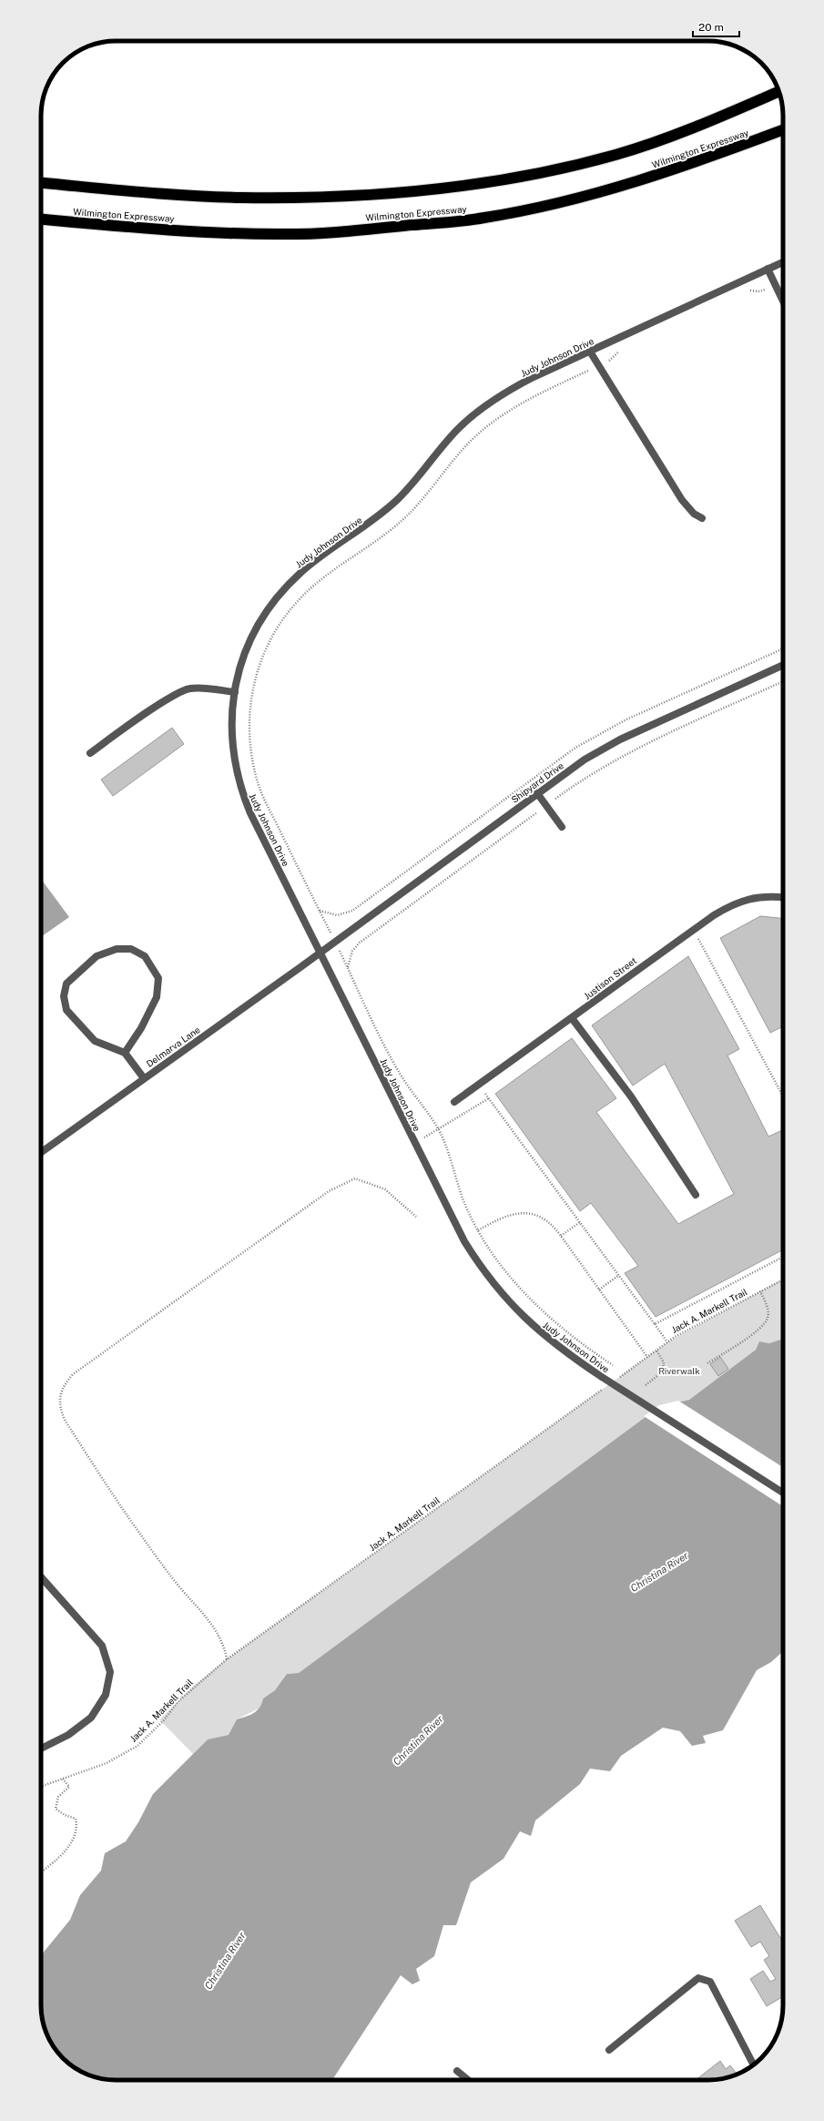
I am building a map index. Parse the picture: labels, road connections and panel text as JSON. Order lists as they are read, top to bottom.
{
  "streets": {
    "highway": ["Wilmington Expressway"],
    "street": [
      "Judy Johnson Drive",
      "Shipyard Drive",
      "Justison Street",
      "Delmarva Lane"
    ],
    "path": ["Jack A. Markell Trail"]
  },
  "crossings": [
    ["Judy Johnson Drive", "Shipyard Drive"],
    ["Judy Johnson Drive", "Delmarva Lane"],
    ["Shipyard Drive", "Delmarva Lane"]
  ],
  "water": ["Christina River"],
  "parks": ["Riverwalk"],
  "scale_bar": "20 m"
}
